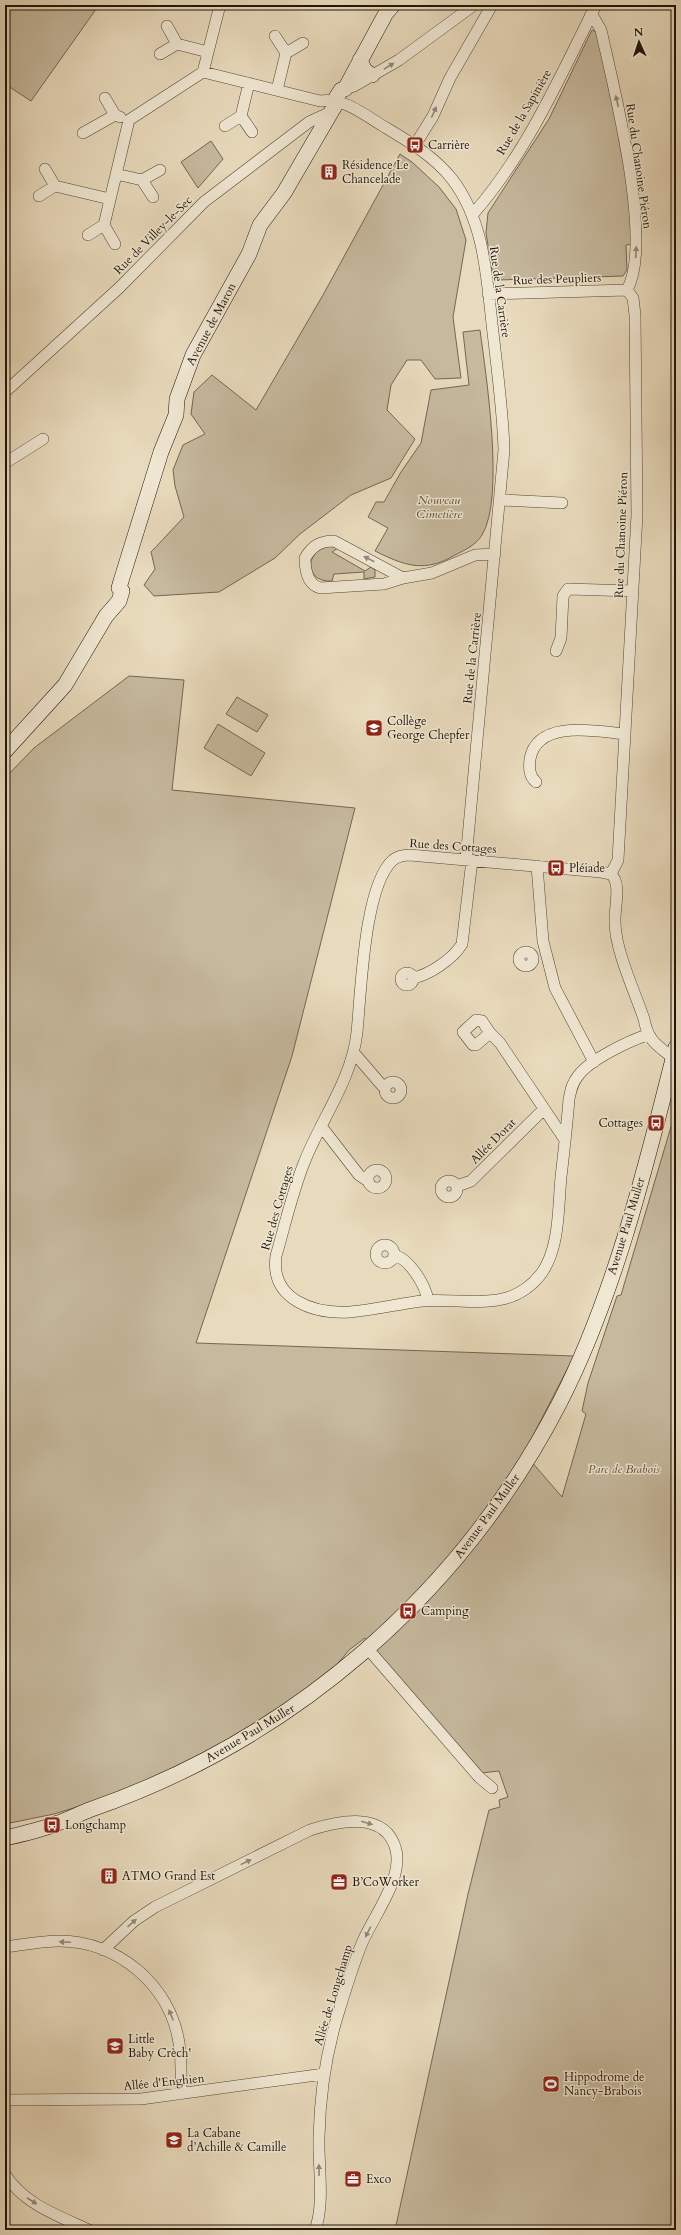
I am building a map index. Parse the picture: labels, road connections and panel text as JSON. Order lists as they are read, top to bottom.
{
  "streets": {
    "main road": ["Avenue de Maron", "Avenue Paul Muller"],
    "street": [
      "Rue de la Sapinière",
      "Rue du Chanoine Piéron",
      "Rue de Villey-le-Sec",
      "Rue des Peupliers",
      "Rue de la Carrière",
      "Rue des Cottages",
      "Allée Dorat",
      "Allée de Longchamp",
      "Allée d'Enghien"
    ]
  },
  "crossings": [
    ["Rue de la Sapinière", "Rue du Chanoine Piéron"],
    ["Rue de la Sapinière", "Rue de la Carrière"],
    ["Rue du Chanoine Piéron", "Rue des Peupliers"],
    ["Rue du Chanoine Piéron", "Rue des Cottages"],
    ["Rue de Villey-le-Sec", "Rue de la Carrière"],
    ["Rue de Villey-le-Sec", "Avenue de Maron"],
    ["Rue des Peupliers", "Rue de la Carrière"],
    ["Rue de la Carrière", "Avenue de Maron"],
    ["Rue de la Carrière", "Rue des Cottages"],
    ["Allée de Longchamp", "Allée d'Enghien"]
  ],
  "parks": ["Nouveau Cimetière", "Parc de Brabois"],
  "places": {
    "bus stop": [
      "Carrière",
      "Pléiade",
      "Cottages",
      "Camping",
      "Longchamp"
    ],
    "building": ["Résidence Le Chancelade", "ATMO Grand Est"],
    "school or university": ["Collège George Chepfer", "Little Baby Crèch'", "La Cabane d’Achille & Camille"],
    "office": ["B’CoWorker", "Exco"],
    "sports": ["Hippodrome de Nancy-Brabois"]
  },
  "north": "top"
}
